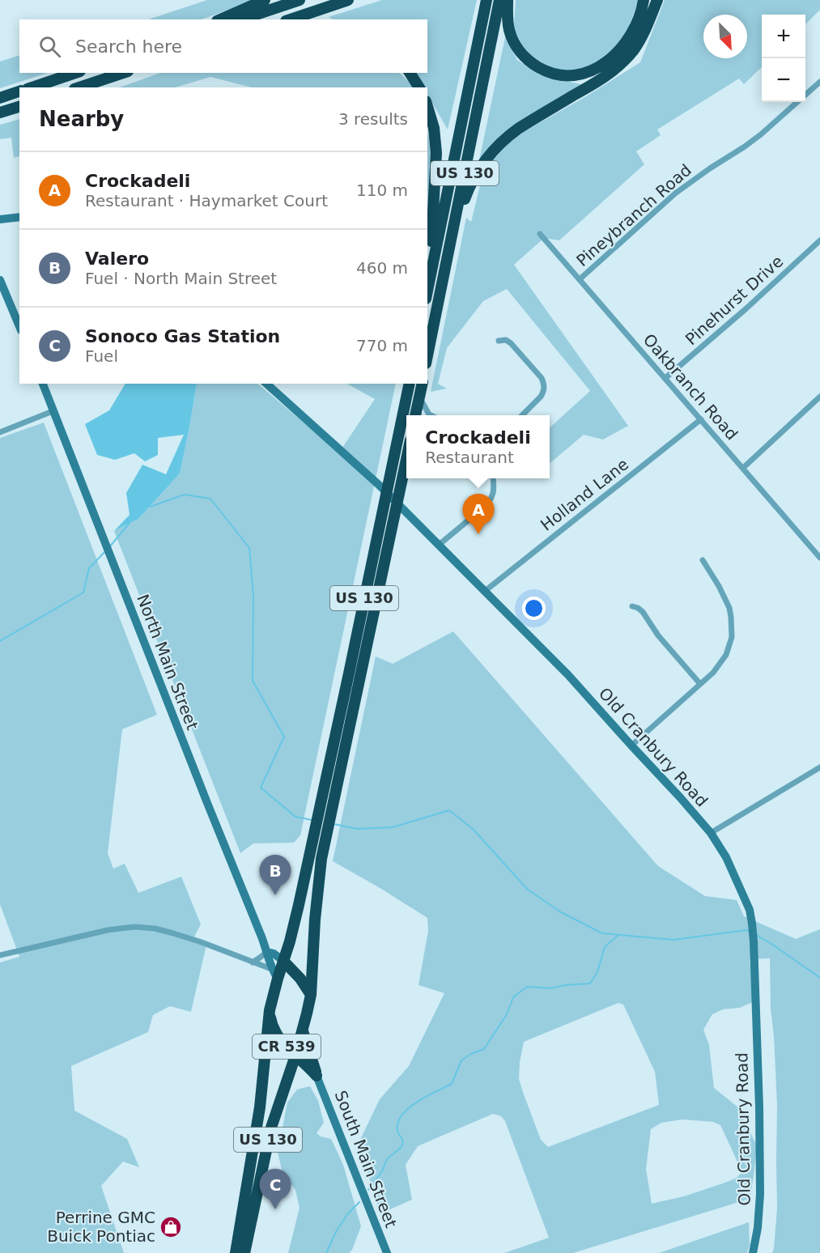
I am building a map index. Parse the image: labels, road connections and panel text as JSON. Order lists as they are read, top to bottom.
{
  "streets": {
    "highway": ["US 130", "CR 539"],
    "street": [
      "Pineybranch Road",
      "Pinehurst Drive",
      "Oakbranch Road",
      "Holland Lane",
      "North Main Street",
      "Old Cranbury Road",
      "South Main Street"
    ]
  },
  "crossings": [
    ["US 130", "North Main Street"],
    ["US 130", "Old Cranbury Road"],
    ["US 130", "CR 539"],
    ["Pineybranch Road", "Oakbranch Road"],
    ["Pinehurst Drive", "Oakbranch Road"],
    ["Oakbranch Road", "Holland Lane"],
    ["Holland Lane", "Old Cranbury Road"],
    ["CR 539", "South Main Street"]
  ],
  "places": {
    "shop": ["Perrine GMC Buick Pontiac"]
  },
  "north": "bottom right",
  "page": {
    "map_buttons": ["+", "−"],
    "search": "Search here",
    "heading": ["Nearby", "3 results"],
    "list": [
      {
        "mark": "A",
        "name": "Crockadeli",
        "note": "Restaurant · Haymarket Court",
        "value": "110 m"
      },
      {
        "mark": "B",
        "name": "Valero",
        "note": "Fuel · North Main Street",
        "value": "460 m"
      },
      {
        "mark": "C",
        "name": "Sonoco Gas Station",
        "note": "Fuel",
        "value": "770 m"
      }
    ],
    "popup": ["Crockadeli", "Restaurant"],
    "pins": ["A", "B", "C"]
  }
}
